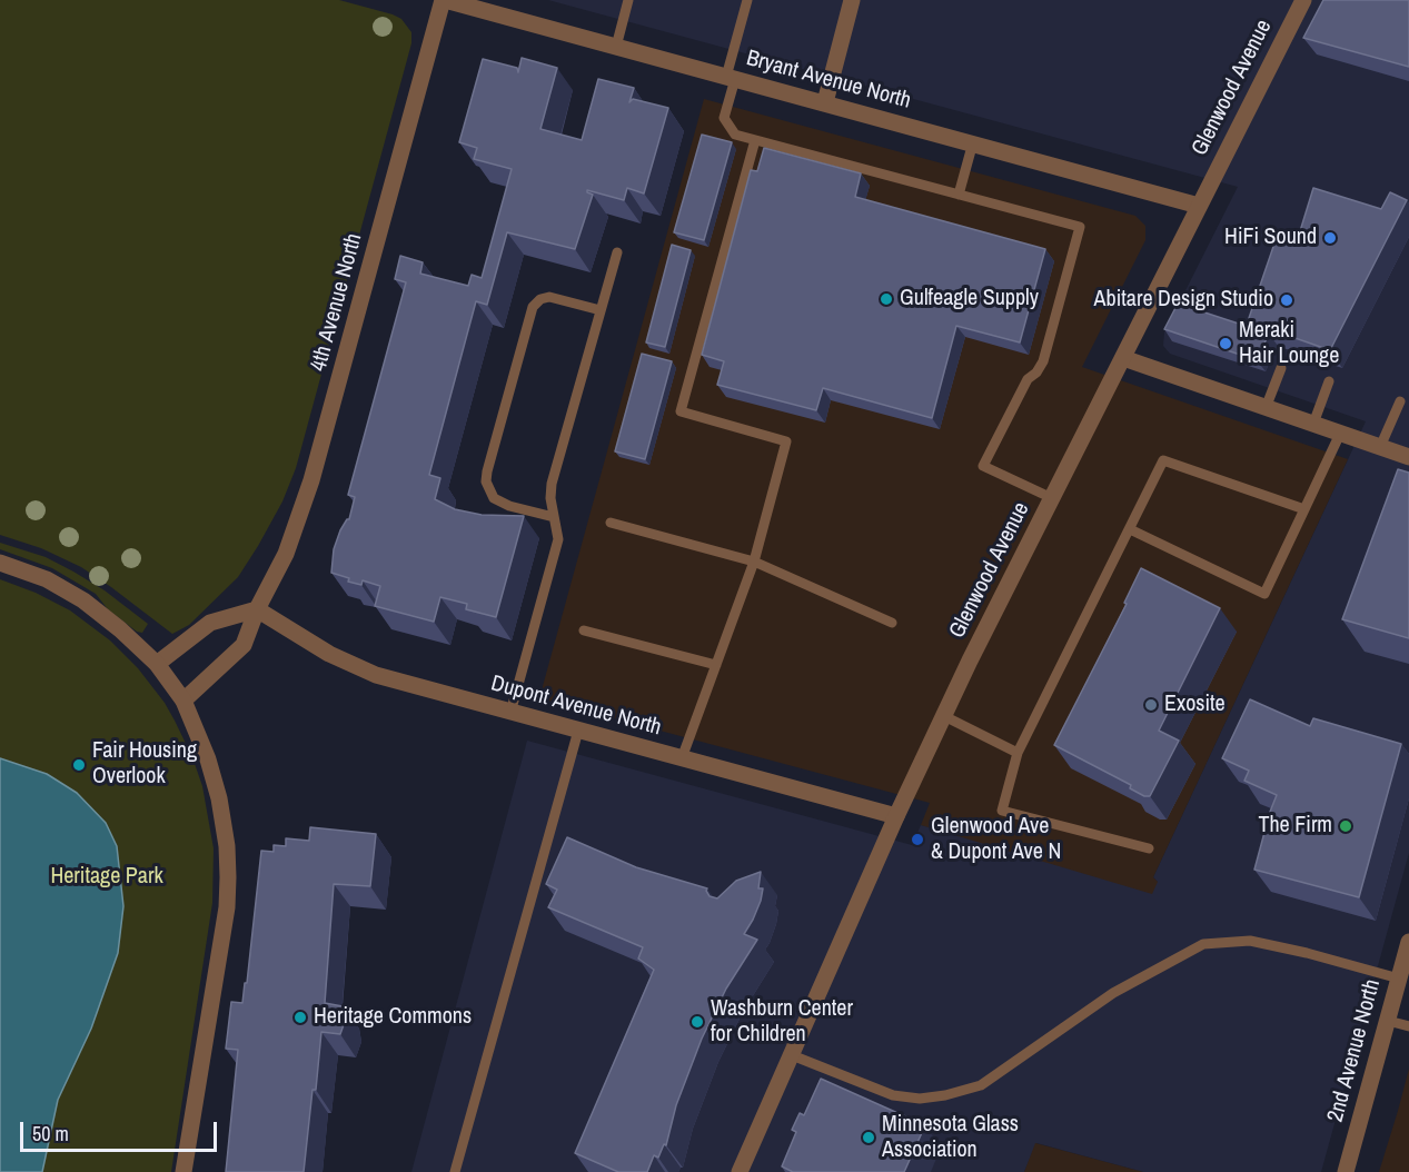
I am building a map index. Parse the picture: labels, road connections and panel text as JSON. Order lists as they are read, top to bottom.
{
  "streets": {
    "street": [
      "Bryant Avenue North",
      "Glenwood Avenue",
      "4th Avenue North",
      "Dupont Avenue North",
      "2nd Avenue North"
    ]
  },
  "crossings": [
    ["Bryant Avenue North", "Glenwood Avenue"],
    ["Bryant Avenue North", "4th Avenue North"],
    ["Glenwood Avenue", "Dupont Avenue North"],
    ["4th Avenue North", "Dupont Avenue North"]
  ],
  "parks": ["Heritage Park"],
  "places": [
    "HiFi Sound",
    "Gulfeagle Supply",
    "Abitare Design Studio",
    "Meraki Hair Lounge",
    "Exosite",
    "Fair Housing Overlook",
    "The Firm",
    "Glenwood Ave & Dupont Ave N",
    "Heritage Commons",
    "Washburn Center for Children",
    "Minnesota Glass Association"
  ],
  "scale_bar": "50 m"
}
